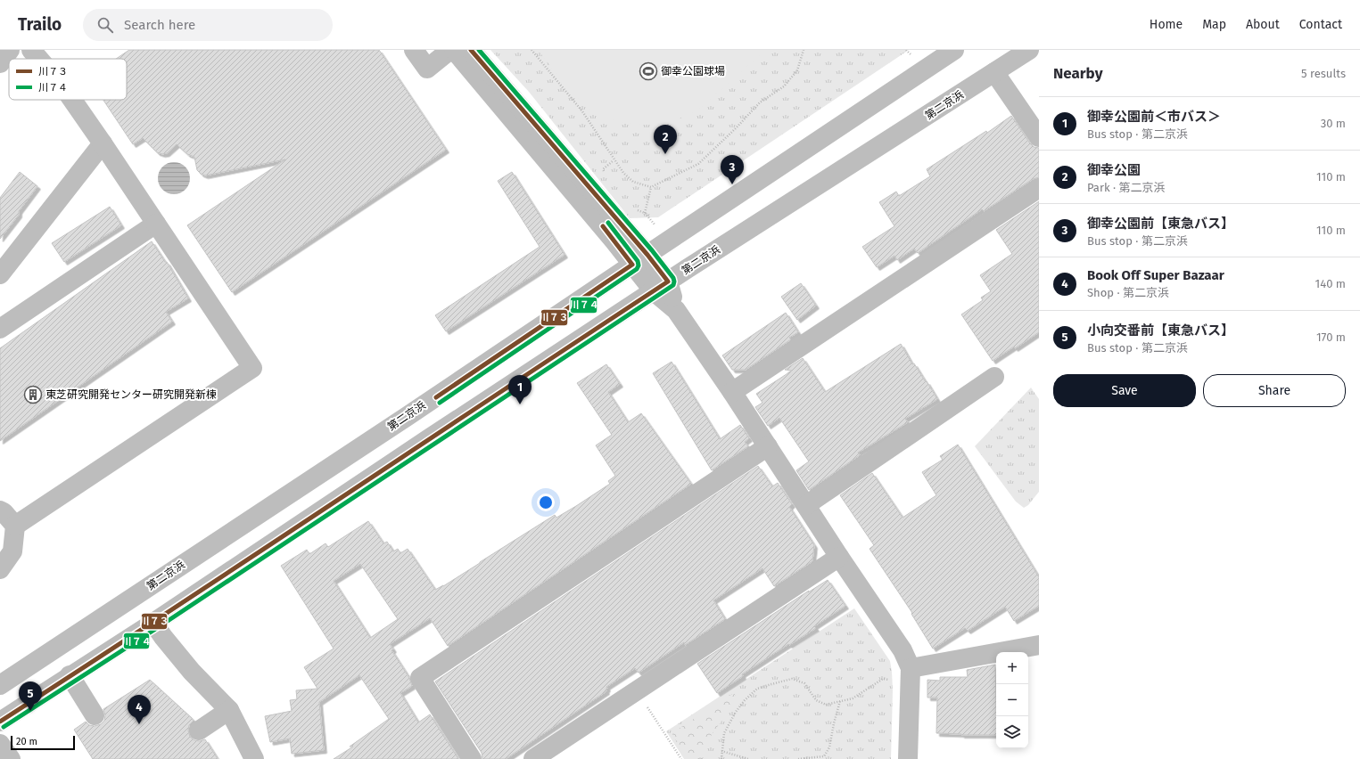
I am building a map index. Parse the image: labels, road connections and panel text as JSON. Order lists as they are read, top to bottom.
{
  "streets": {
    "main road": ["第二京浜"]
  },
  "places": {
    "sports": ["御幸公園球場"],
    "building": ["東芝研究開発センター研究開発新棟"]
  },
  "lines": ["transit line 川７３", "transit line 川７４"],
  "legend": ["川７３", "川７４"],
  "scale_bar": "20 m",
  "page": {
    "header": "Trailo",
    "search": "Search here",
    "nav": [
      "Home",
      "Map",
      "About",
      "Contact"
    ],
    "heading": ["Nearby", "5 results"],
    "list": [
      {
        "mark": "1",
        "name": "御幸公園前＜市バス＞",
        "note": "Bus stop · 第二京浜",
        "value": "30 m"
      },
      {
        "mark": "2",
        "name": "御幸公園",
        "note": "Park · 第二京浜",
        "value": "110 m"
      },
      {
        "mark": "3",
        "name": "御幸公園前【東急バス】",
        "note": "Bus stop · 第二京浜",
        "value": "110 m"
      },
      {
        "mark": "4",
        "name": "Book Off Super Bazaar",
        "note": "Shop · 第二京浜",
        "value": "140 m"
      },
      {
        "mark": "5",
        "name": "小向交番前【東急バス】",
        "note": "Bus stop · 第二京浜",
        "value": "170 m"
      }
    ],
    "pins": [
      "2",
      "3",
      "1",
      "5",
      "4"
    ],
    "buttons": ["Save", "Share"],
    "map_buttons": ["+", "−"],
    "scale": "20 m"
  }
}
